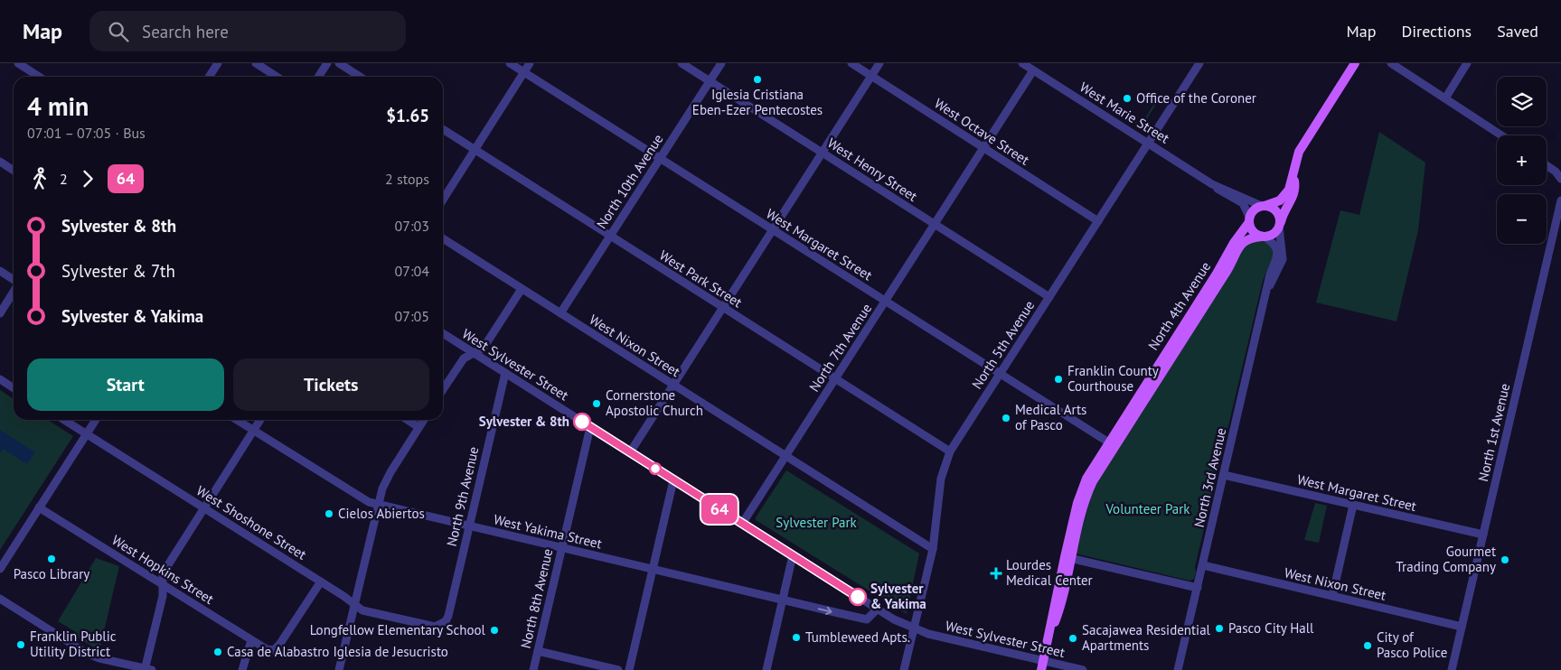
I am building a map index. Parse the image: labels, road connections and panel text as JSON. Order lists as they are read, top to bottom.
{
  "streets": {
    "main road": ["North 4th Avenue"],
    "street": [
      "West Marie Street",
      "West Octave Street",
      "West Henry Street",
      "North 10th Avenue",
      "West Margaret Street",
      "West Park Street",
      "North 5th Avenue",
      "West Nixon Street",
      "North 7th Avenue",
      "West Sylvester Street",
      "North 1st Avenue",
      "North 3rd Avenue",
      "North 9th Avenue",
      "West Shoshone Street",
      "West Yakima Street",
      "West Hopkins Street",
      "North 8th Avenue"
    ]
  },
  "crossings": [
    ["West Marie Street", "North 4th Avenue"],
    ["West Marie Street", "North 5th Avenue"],
    ["West Marie Street", "North 7th Avenue"],
    ["West Marie Street", "North 3rd Avenue"],
    ["West Octave Street", "North 5th Avenue"],
    ["West Octave Street", "North 7th Avenue"],
    ["West Henry Street", "North 10th Avenue"],
    ["West Henry Street", "North 5th Avenue"],
    ["West Henry Street", "North 7th Avenue"],
    ["North 10th Avenue", "West Margaret Street"],
    ["North 10th Avenue", "West Park Street"],
    ["North 10th Avenue", "West Nixon Street"],
    ["West Margaret Street", "North 4th Avenue"],
    ["West Margaret Street", "North 5th Avenue"],
    ["West Margaret Street", "North 7th Avenue"],
    ["West Margaret Street", "North 1st Avenue"],
    ["West Margaret Street", "North 3rd Avenue"],
    ["West Park Street", "North 5th Avenue"],
    ["West Park Street", "North 7th Avenue"],
    ["North 4th Avenue", "West Sylvester Street"],
    ["North 4th Avenue", "North 3rd Avenue"],
    ["North 5th Avenue", "West Nixon Street"],
    ["North 5th Avenue", "West Sylvester Street"],
    ["West Nixon Street", "North 7th Avenue"],
    ["West Nixon Street", "North 1st Avenue"],
    ["West Nixon Street", "North 3rd Avenue"],
    ["North 7th Avenue", "West Sylvester Street"],
    ["West Sylvester Street", "North 9th Avenue"],
    ["West Sylvester Street", "West Yakima Street"],
    ["West Sylvester Street", "North 8th Avenue"],
    ["North 9th Avenue", "West Shoshone Street"],
    ["North 9th Avenue", "West Yakima Street"],
    ["West Shoshone Street", "West Hopkins Street"],
    ["West Yakima Street", "North 8th Avenue"]
  ],
  "parks": ["Volunteer Park", "Sylvester Park"],
  "places": {
    "other": [
      "Iglesia Cristiana Eben-Ezer Pentecostes",
      "Office of the Coroner",
      "Franklin County Courthouse",
      "Cornerstone Apostolic Church",
      "Medical Arts of Pasco",
      "Sylvester & 8th",
      "Cielos Abiertos",
      "Pasco Library",
      "Gourmet Trading Company",
      "Sylvester & Yakima",
      "Pasco City Hall",
      "Longfellow Elementary School",
      "Tumbleweed Apts.",
      "Sacajawea Residential Apartments",
      "Franklin Public Utility District",
      "City of Pasco Police",
      "Casa de Alabastro Iglesia de Jesucristo"
    ],
    "health": ["Lourdes Medical Center"]
  },
  "lines": ["bus line 64"],
  "page": {
    "header": "Map",
    "search": "Search here",
    "nav": ["Map", "Directions", "Saved"],
    "on_map": "64",
    "map_buttons": ["+", "−"],
    "heading": ["4 min", "07:01 – 07:05 · Bus", "$1.65"],
    "legs": ["2", "64", "2 stops"],
    "list": [
      {
        "name": "Sylvester & 8th",
        "value": "07:03"
      },
      {
        "name": "Sylvester & 7th",
        "value": "07:04"
      },
      {
        "name": "Sylvester & Yakima",
        "value": "07:05"
      }
    ],
    "buttons": ["Start", "Tickets"]
  }
}
